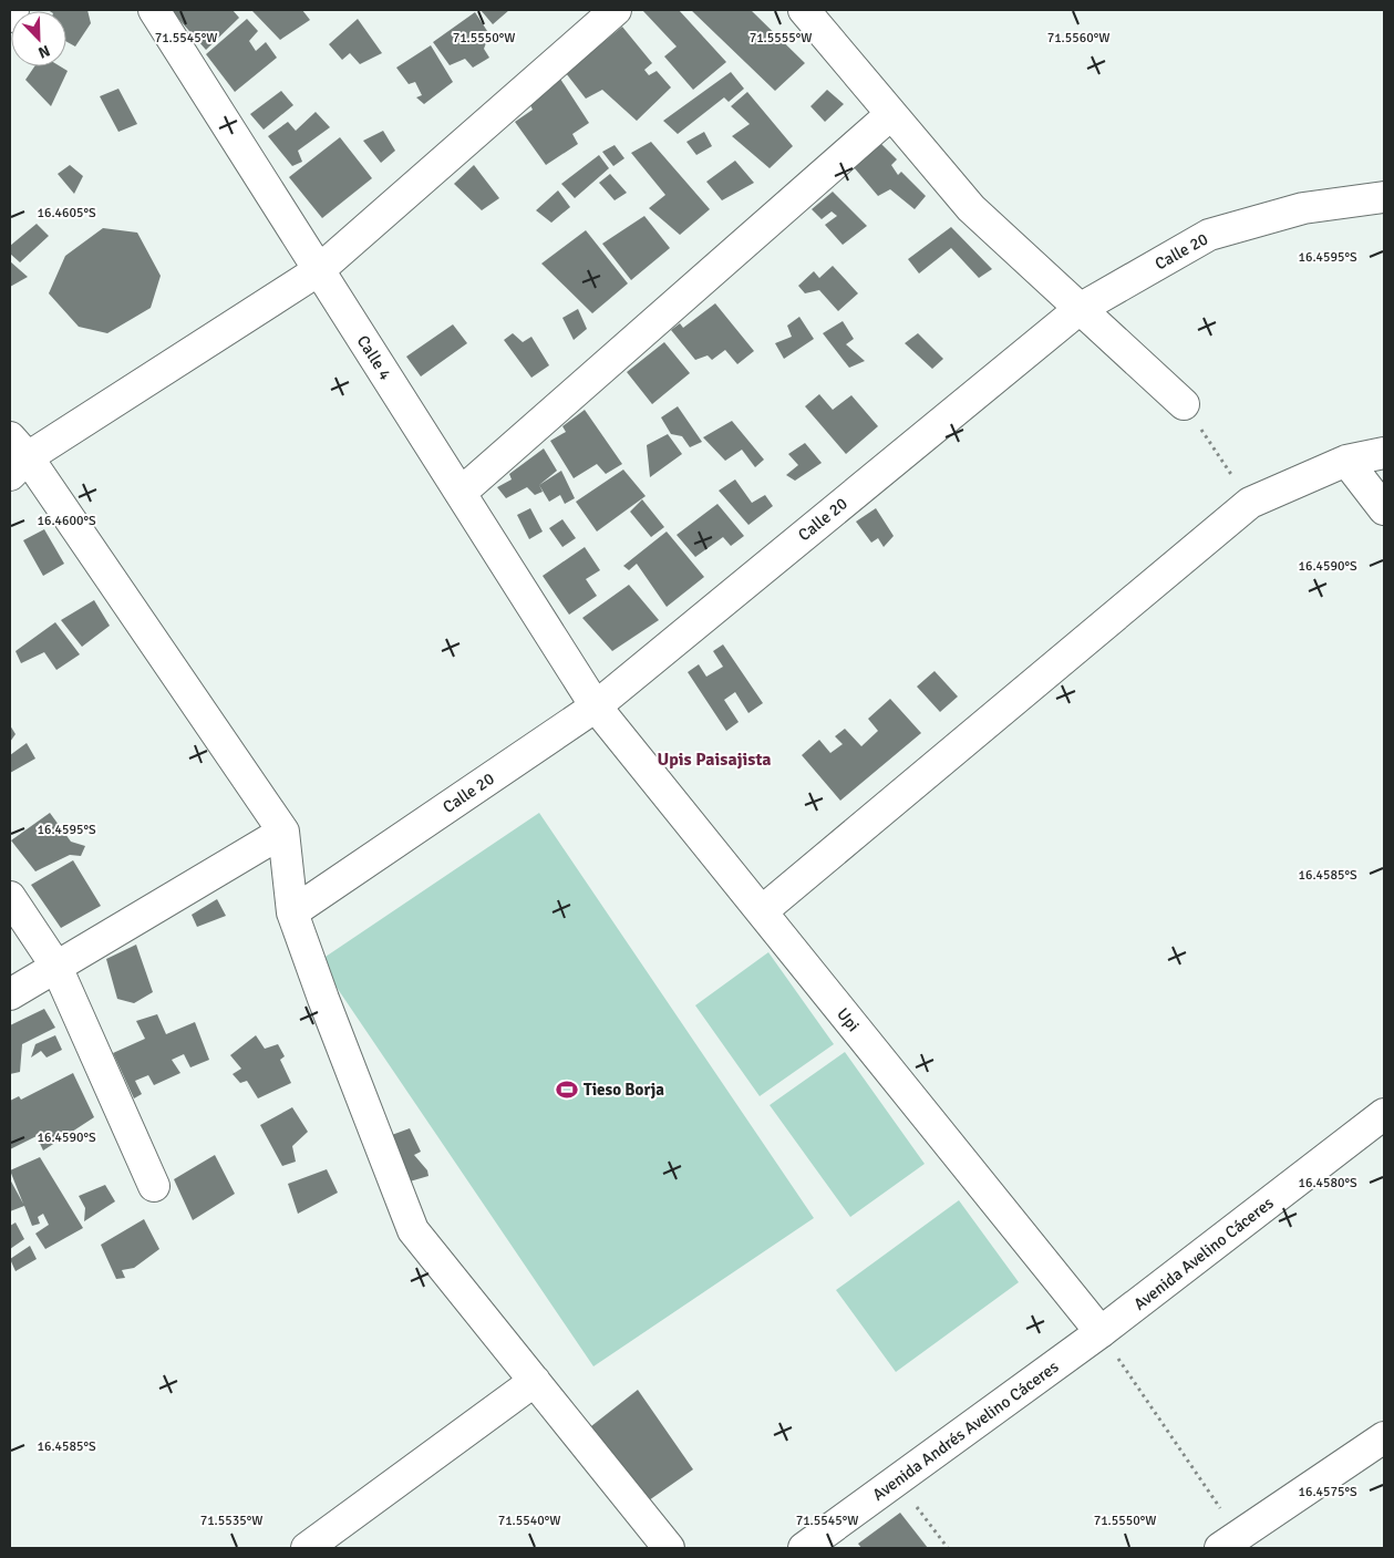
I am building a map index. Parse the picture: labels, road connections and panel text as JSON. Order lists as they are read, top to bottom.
{
  "streets": {
    "street": [
      "Calle 20",
      "Calle 4",
      "Upi",
      "Avenida Avelino Cáceres",
      "Avenida Andrés Avelino Cáceres"
    ]
  },
  "crossings": [
    ["Calle 20", "Calle 4"],
    ["Calle 20", "Upi"],
    ["Calle 4", "Upi"],
    ["Upi", "Avenida Avelino Cáceres"],
    ["Upi", "Avenida Andrés Avelino Cáceres"],
    ["Avenida Avelino Cáceres", "Avenida Andrés Avelino Cáceres"]
  ],
  "districts": ["Upis Paisajista"],
  "places": {
    "sports": ["Tieso Borja"]
  },
  "north": "bottom right",
  "coordinates": [
    "71.5545°W",
    "71.5550°W",
    "71.5555°W",
    "71.5560°W",
    "16.4605°S",
    "16.4595°S",
    "16.4600°S",
    "16.4590°S",
    "16.4585°S",
    "16.4580°S",
    "16.4575°S",
    "71.5535°W",
    "71.5540°W"
  ]
}
